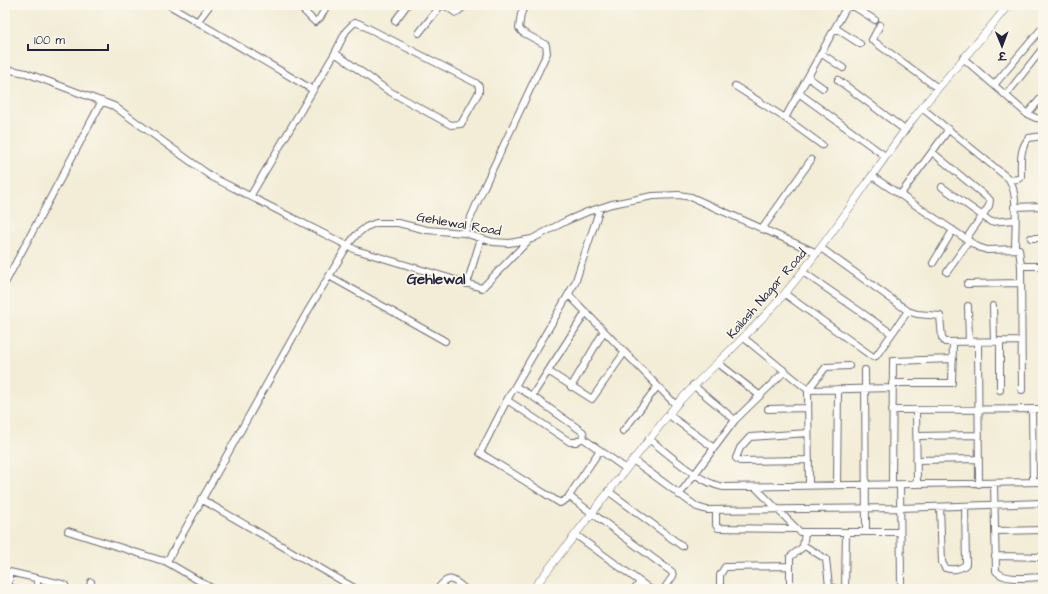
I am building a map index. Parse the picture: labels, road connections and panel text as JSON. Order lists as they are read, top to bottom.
{
  "streets": {
    "street": ["Gehlewal Road", "Kailash Nagar Road"]
  },
  "crossings": [
    ["Gehlewal Road", "Kailash Nagar Road"]
  ],
  "districts": ["Gehlewal"],
  "scale_bar": "100 m",
  "north": "bottom"
}
